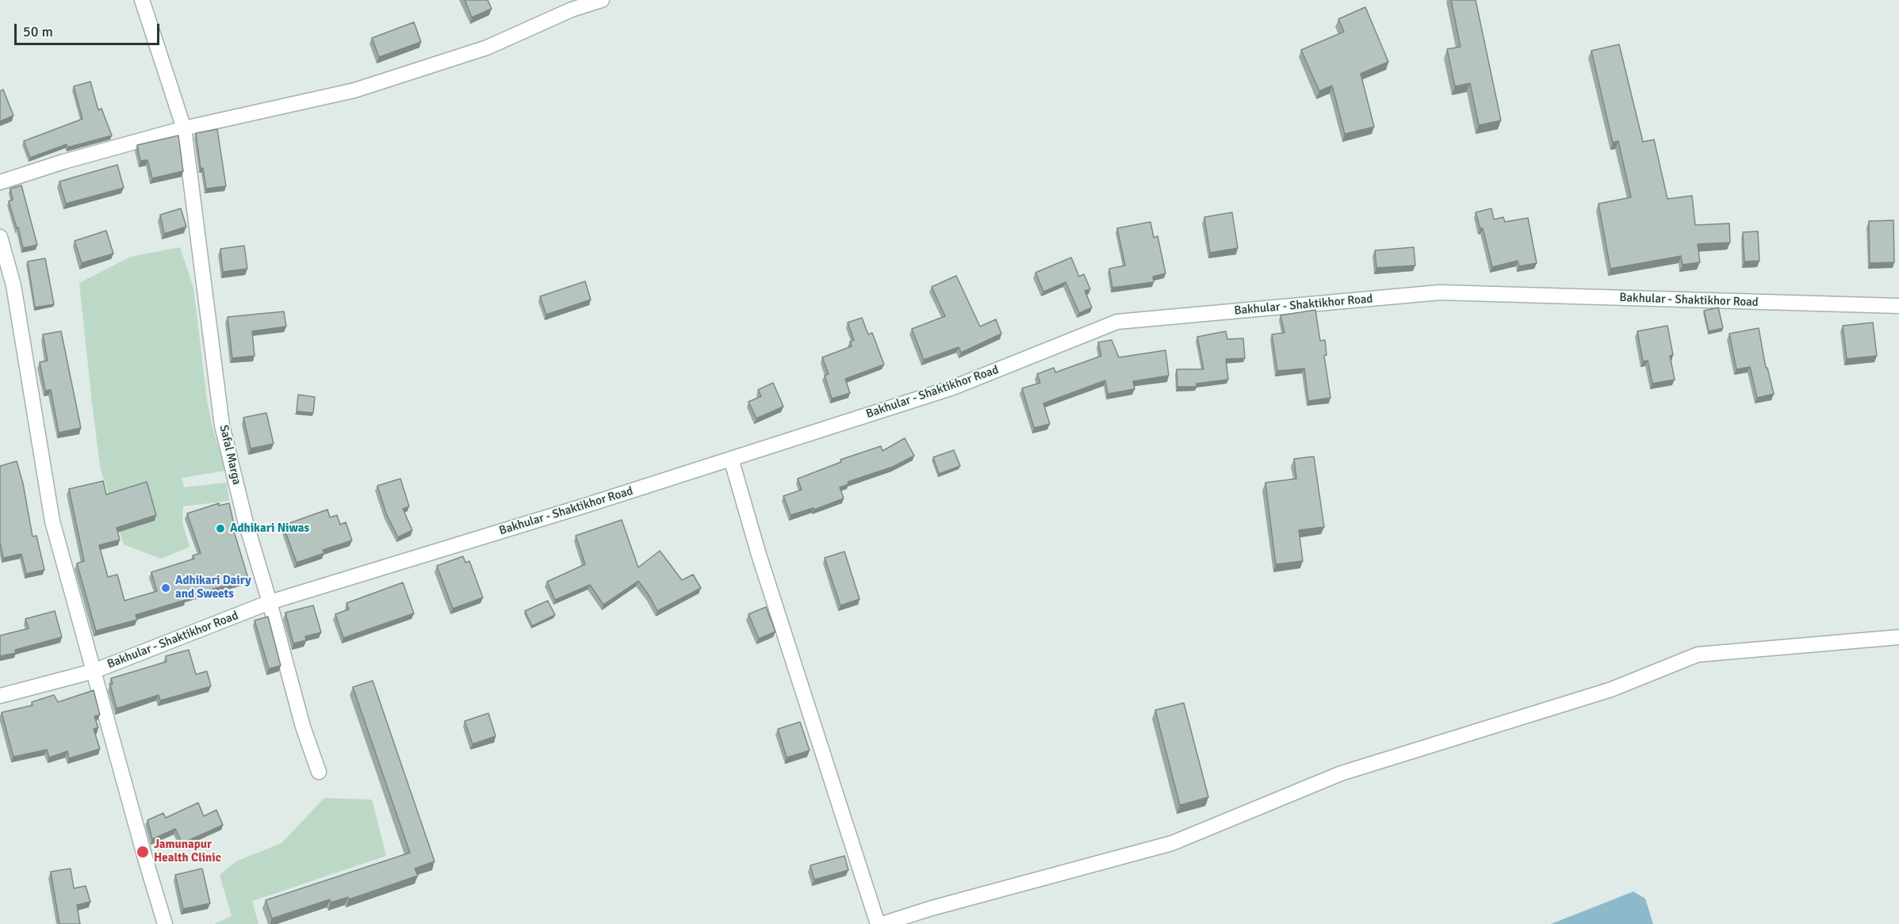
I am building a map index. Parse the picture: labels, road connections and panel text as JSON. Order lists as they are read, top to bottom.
{
  "streets": {
    "street": ["Bakhular - Shaktikhor Road", "Safal Marga"]
  },
  "crossings": [
    ["Bakhular - Shaktikhor Road", "Safal Marga"]
  ],
  "places": ["Adhikari Niwas", "Adhikari Dairy and Sweets", "Jamunapur Health Clinic"],
  "scale_bar": "50 m"
}
